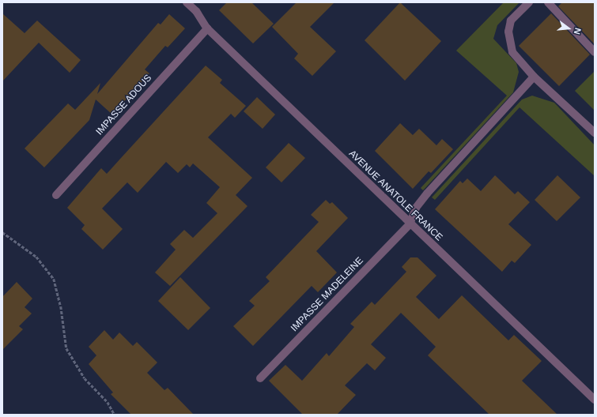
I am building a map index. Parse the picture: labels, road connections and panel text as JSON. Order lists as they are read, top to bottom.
{
  "streets": {
    "street": ["IMPASSE ADOUS", "AVENUE ANATOLE FRANCE", "IMPASSE MADELEINE"]
  },
  "crossings": [
    ["IMPASSE ADOUS", "AVENUE ANATOLE FRANCE"],
    ["AVENUE ANATOLE FRANCE", "IMPASSE MADELEINE"]
  ],
  "north": "right"
}
